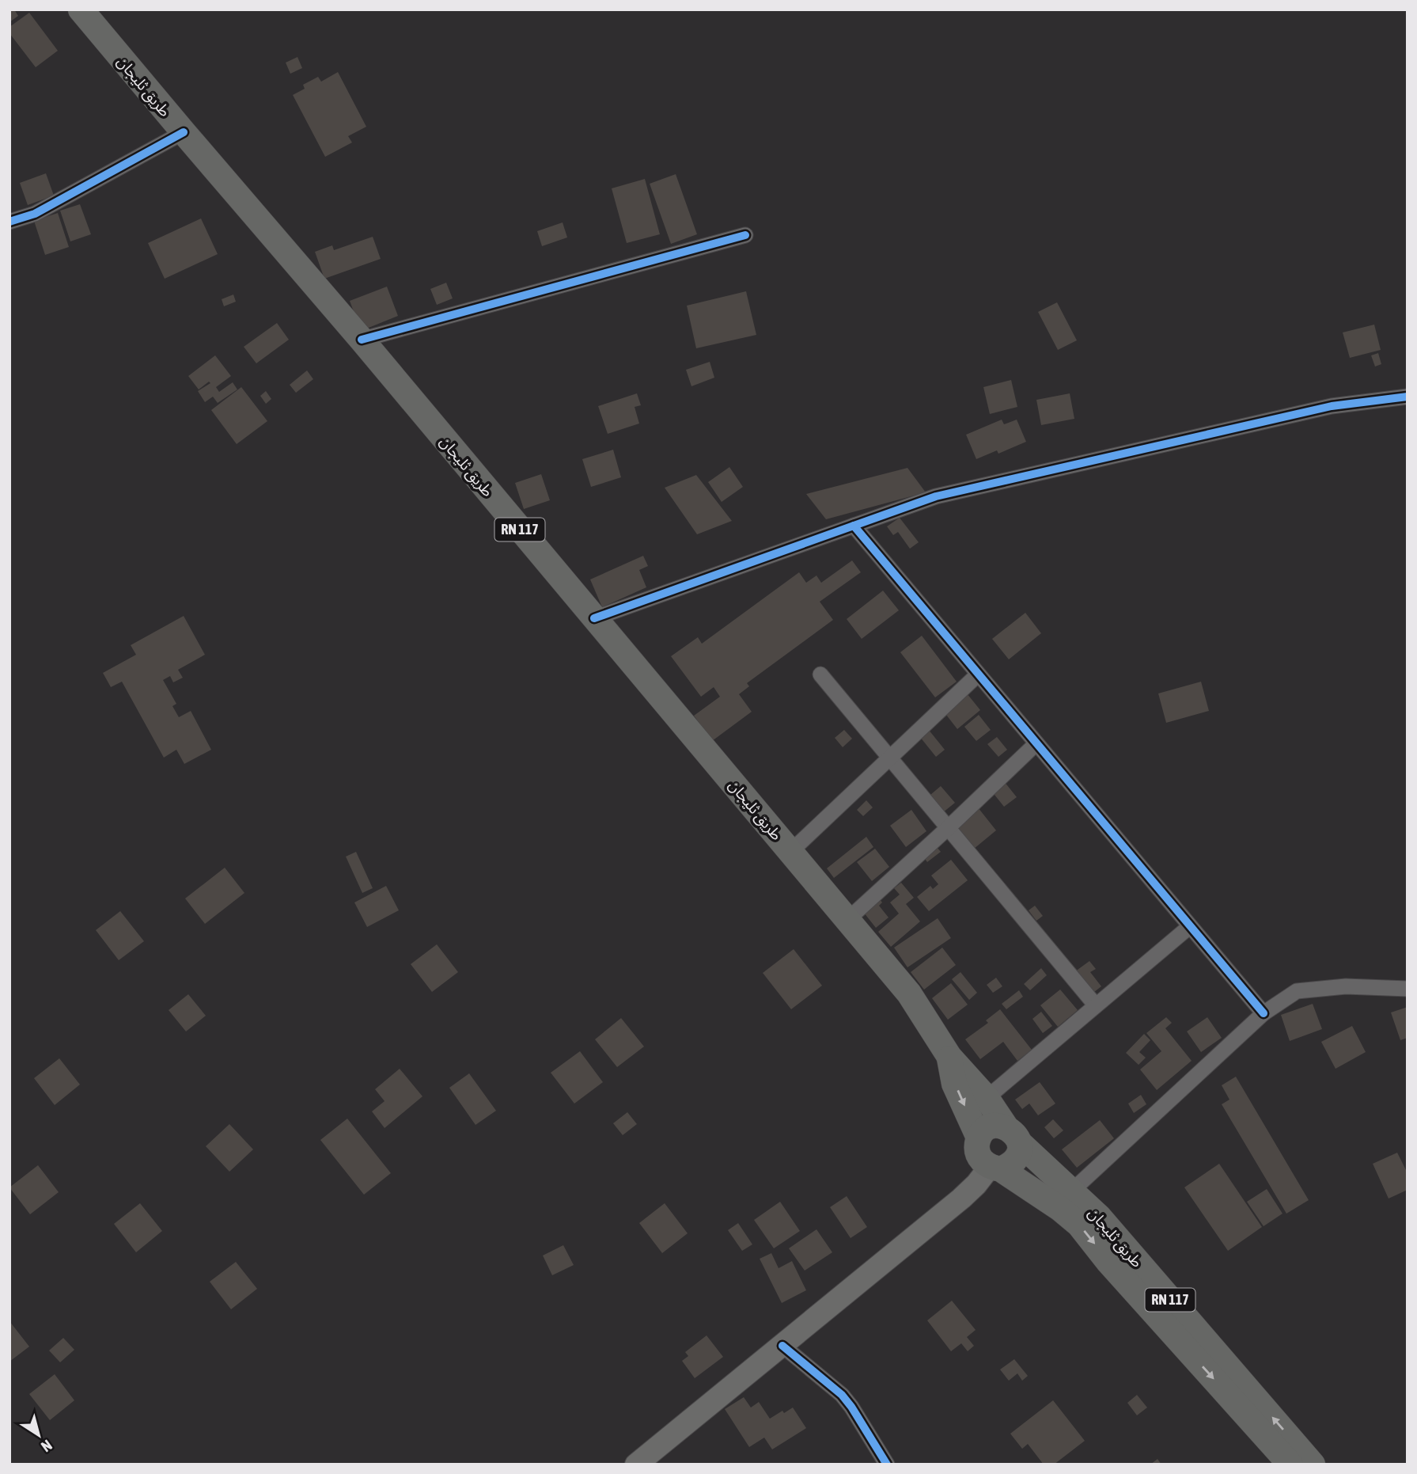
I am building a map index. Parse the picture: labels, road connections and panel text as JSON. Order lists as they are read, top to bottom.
{
  "streets": {
    "main road": ["طريق ثليجان", "RN 117"]
  },
  "north": "bottom right"
}
